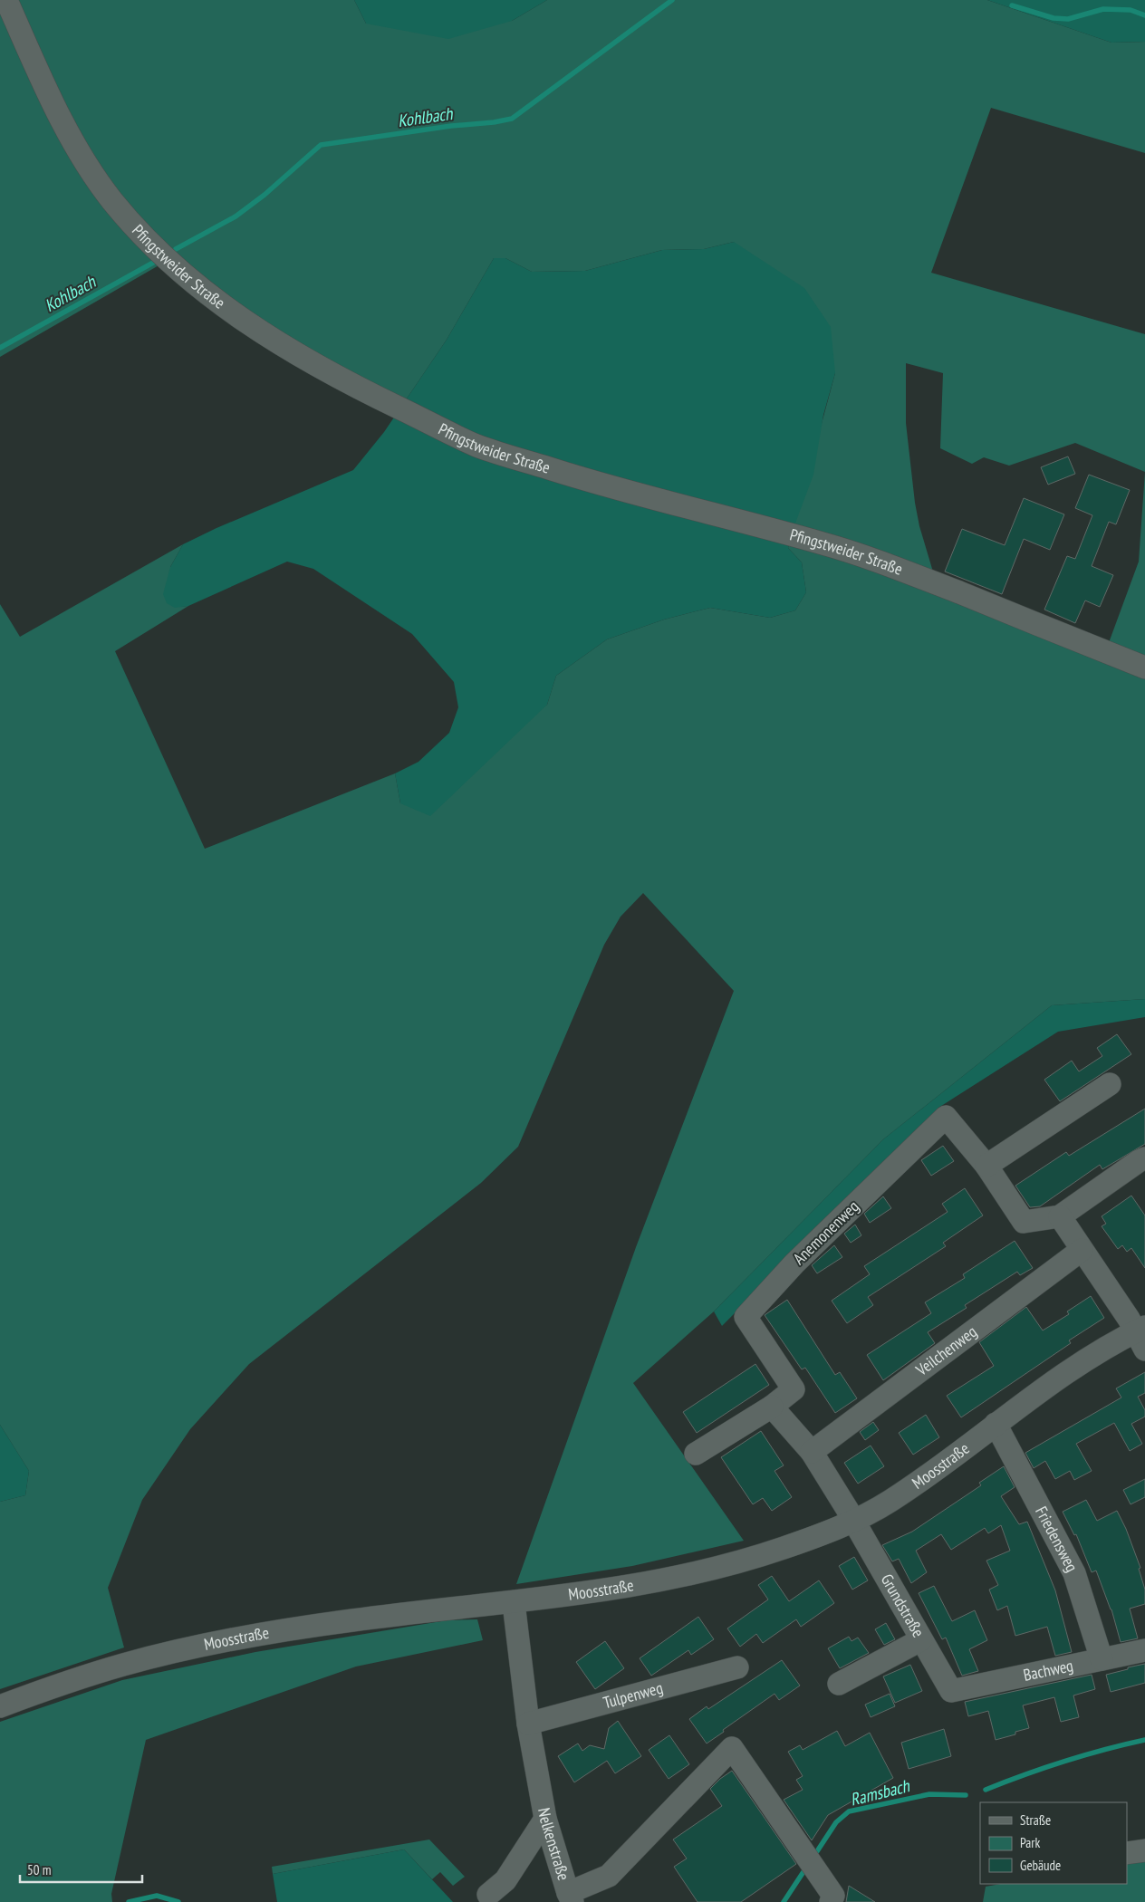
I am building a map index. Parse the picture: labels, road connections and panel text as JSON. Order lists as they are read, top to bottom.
{
  "streets": {
    "street": [
      "Pfingstweider Straße",
      "Anemonenweg",
      "Veilchenweg",
      "Moosstraße",
      "Friedensweg",
      "Grundstraße",
      "Bachweg",
      "Tulpenweg",
      "Nelkenstraße"
    ]
  },
  "crossings": [
    ["Moosstraße", "Friedensweg"],
    ["Moosstraße", "Grundstraße"],
    ["Moosstraße", "Nelkenstraße"],
    ["Friedensweg", "Bachweg"],
    ["Grundstraße", "Bachweg"],
    ["Tulpenweg", "Nelkenstraße"]
  ],
  "water": ["Kohlbach", "Ramsbach"],
  "legend": ["Straße", "Park", "Gebäude"],
  "scale_bar": "50 m"
}
